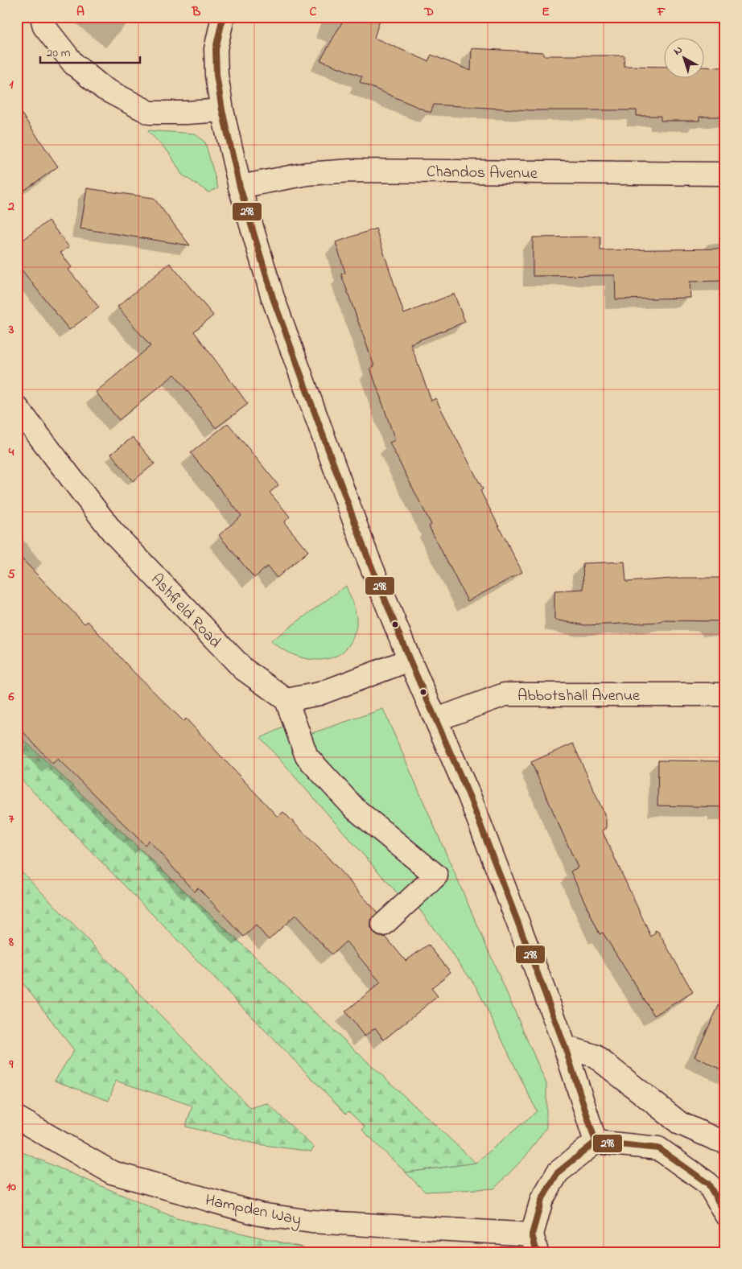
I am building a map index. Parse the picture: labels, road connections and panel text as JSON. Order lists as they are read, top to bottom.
{
  "streets": {
    "street": [
      "Chandos Avenue",
      "Ashfield Road",
      "Abbotshall Avenue",
      "Hampden Way"
    ]
  },
  "lines": ["transit line 298"],
  "scale_bar": "20 m",
  "north": "top left",
  "grid": {
    "columns": [
      "A",
      "B",
      "C",
      "D",
      "E",
      "F"
    ],
    "rows": [
      "1",
      "2",
      "3",
      "4",
      "5",
      "6",
      "7",
      "8",
      "9",
      "10"
    ]
  }
}
